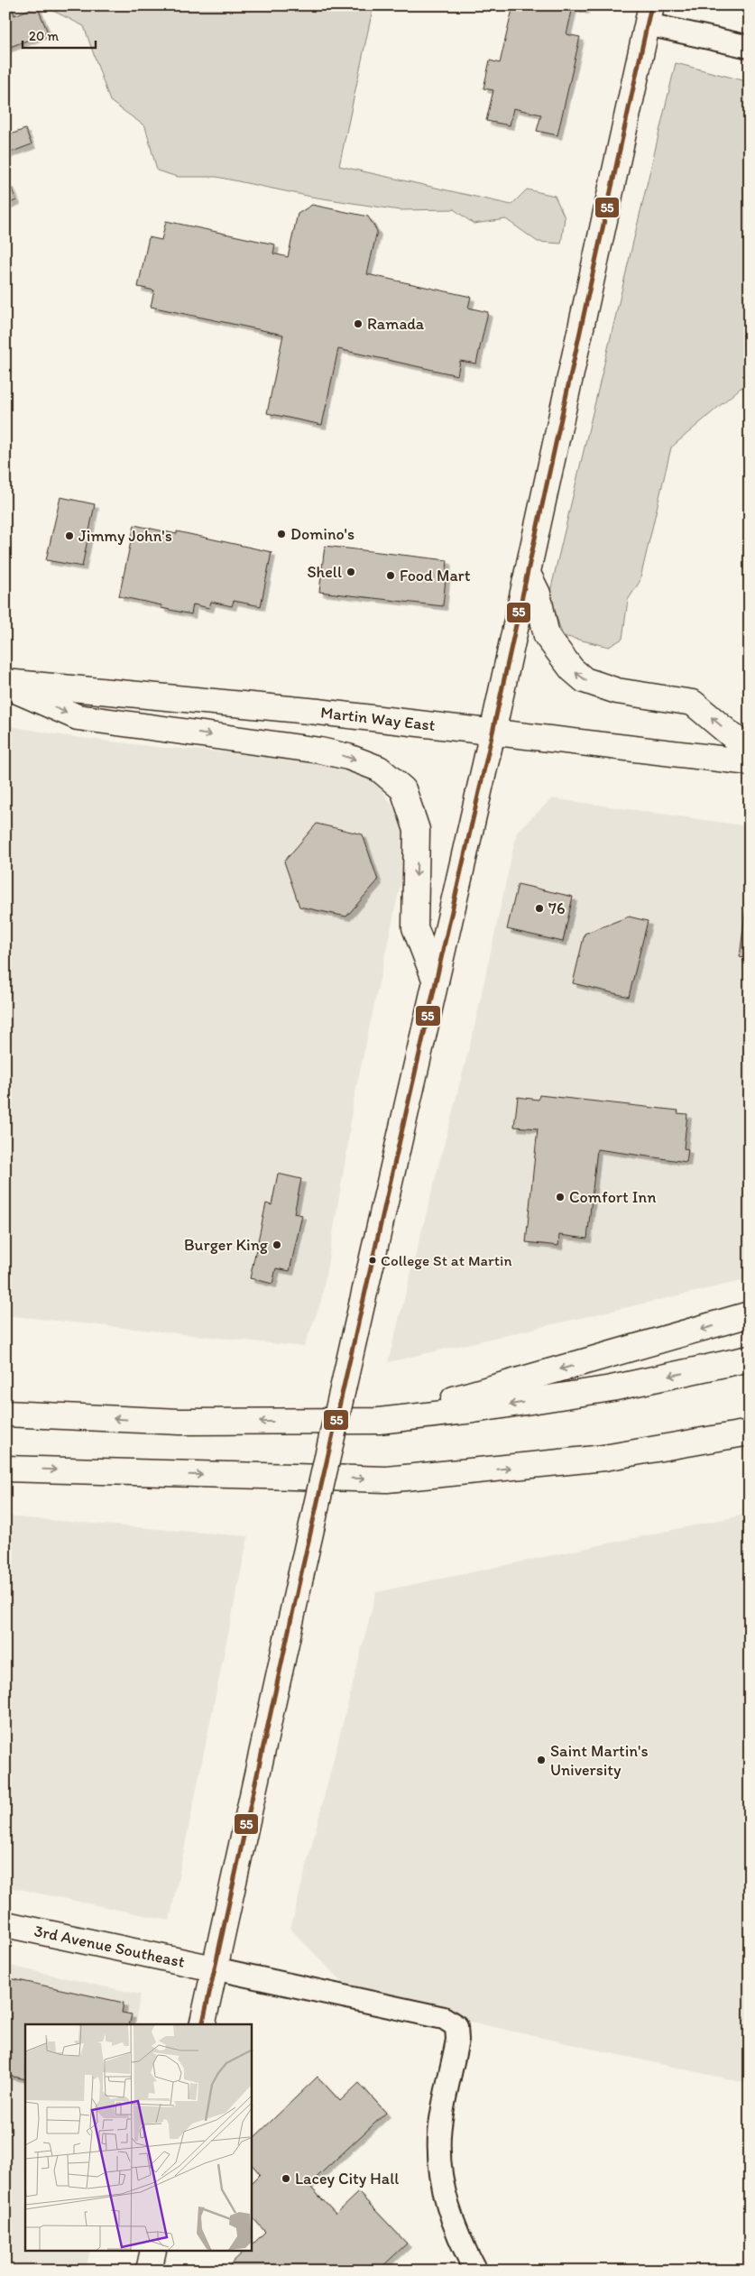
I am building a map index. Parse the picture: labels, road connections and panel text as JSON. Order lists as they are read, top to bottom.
{
  "streets": {
    "main road": ["Martin Way East", "3rd Avenue Southeast"]
  },
  "places": [
    "Ramada",
    "Domino's",
    "Jimmy John's",
    "Shell",
    "Food Mart",
    "76",
    "Comfort Inn",
    "Burger King",
    "College St at Martin",
    "Saint Martin's University",
    "Lacey City Hall"
  ],
  "lines": ["transit line 55"],
  "scale_bar": "20 m"
}
